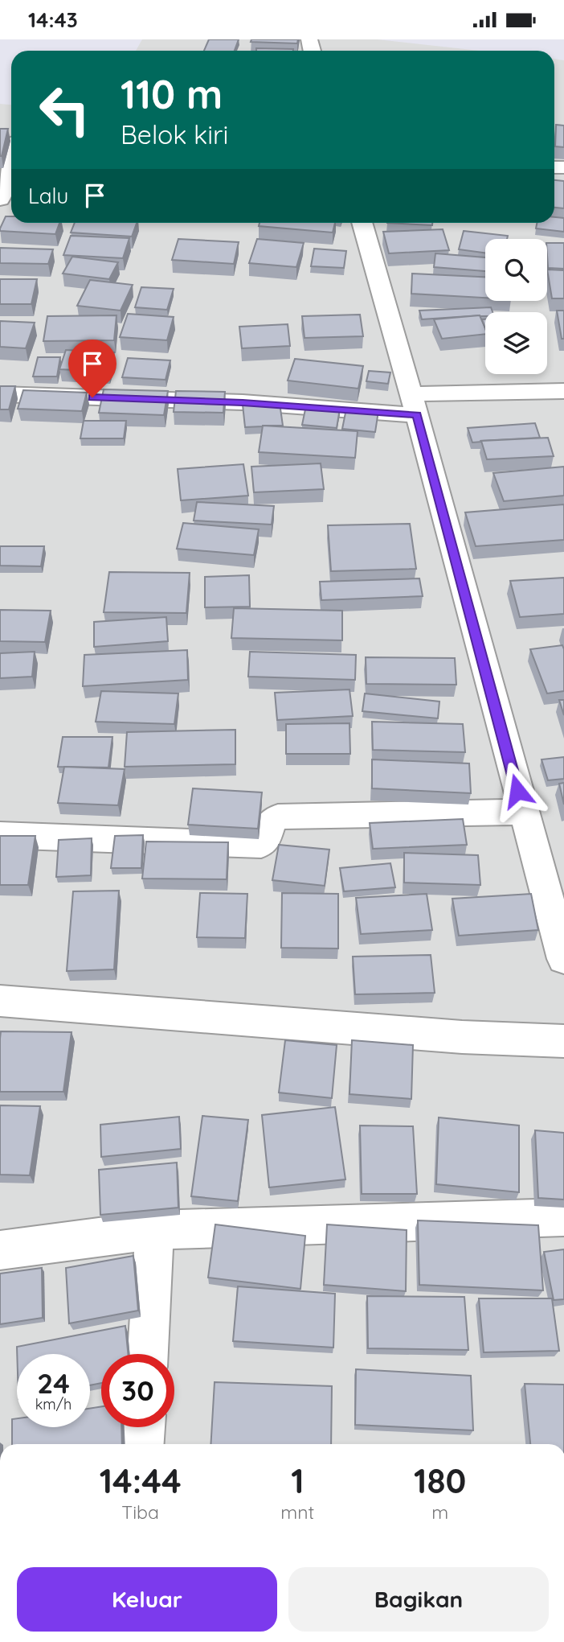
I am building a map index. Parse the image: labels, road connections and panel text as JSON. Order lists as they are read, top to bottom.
{
  "page": {
    "status": "14:43",
    "turn": ["110 m", "Belok kiri"],
    "then": "Lalu",
    "speed": "24 km/h",
    "limit": "30",
    "eta": [
      "14:44",
      "Tiba",
      "1",
      "mnt",
      "180",
      "m"
    ],
    "buttons": ["Keluar", "Bagikan"]
  }
}
